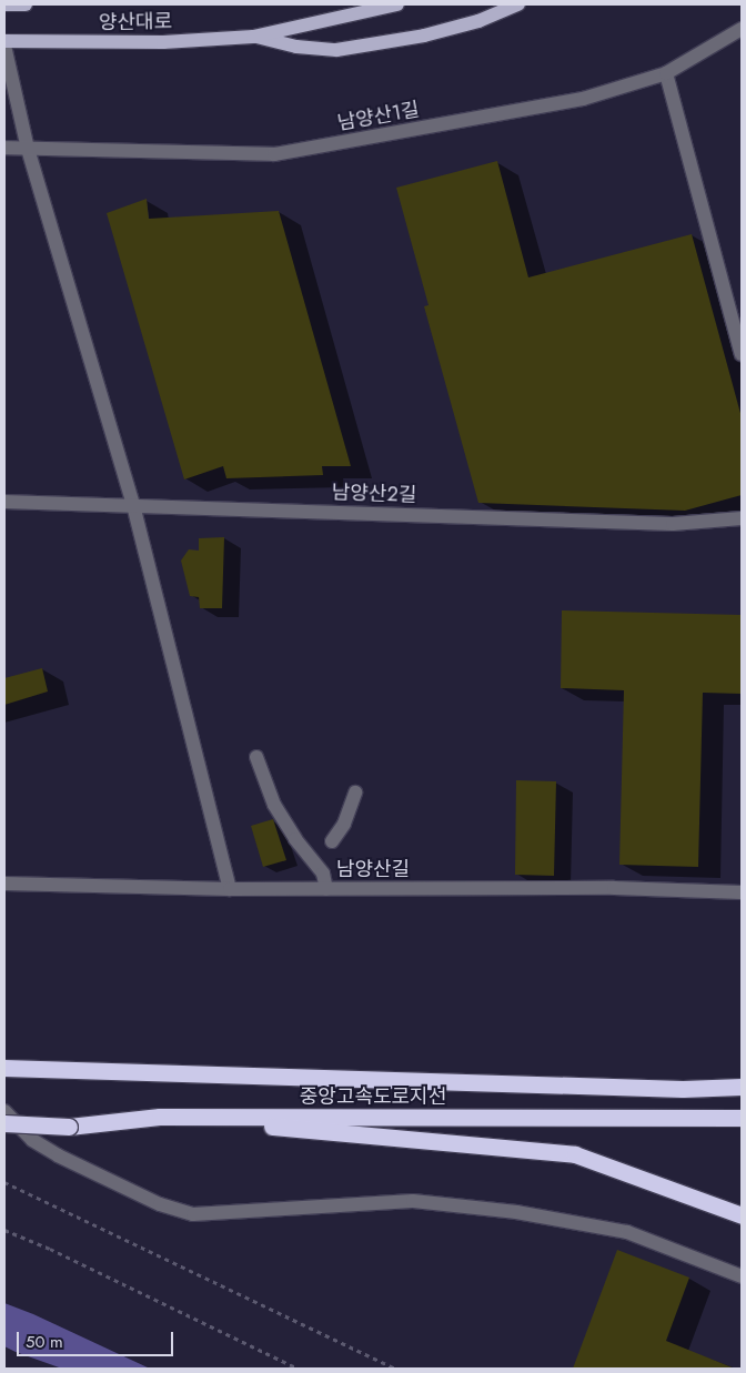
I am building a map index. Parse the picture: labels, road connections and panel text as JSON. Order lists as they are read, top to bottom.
{
  "streets": {
    "highway": ["중앙고속도로지선"],
    "main road": ["양산대로"],
    "street": ["남양산1길", "남양산2길", "남양산길"]
  },
  "scale_bar": "50 m"
}
